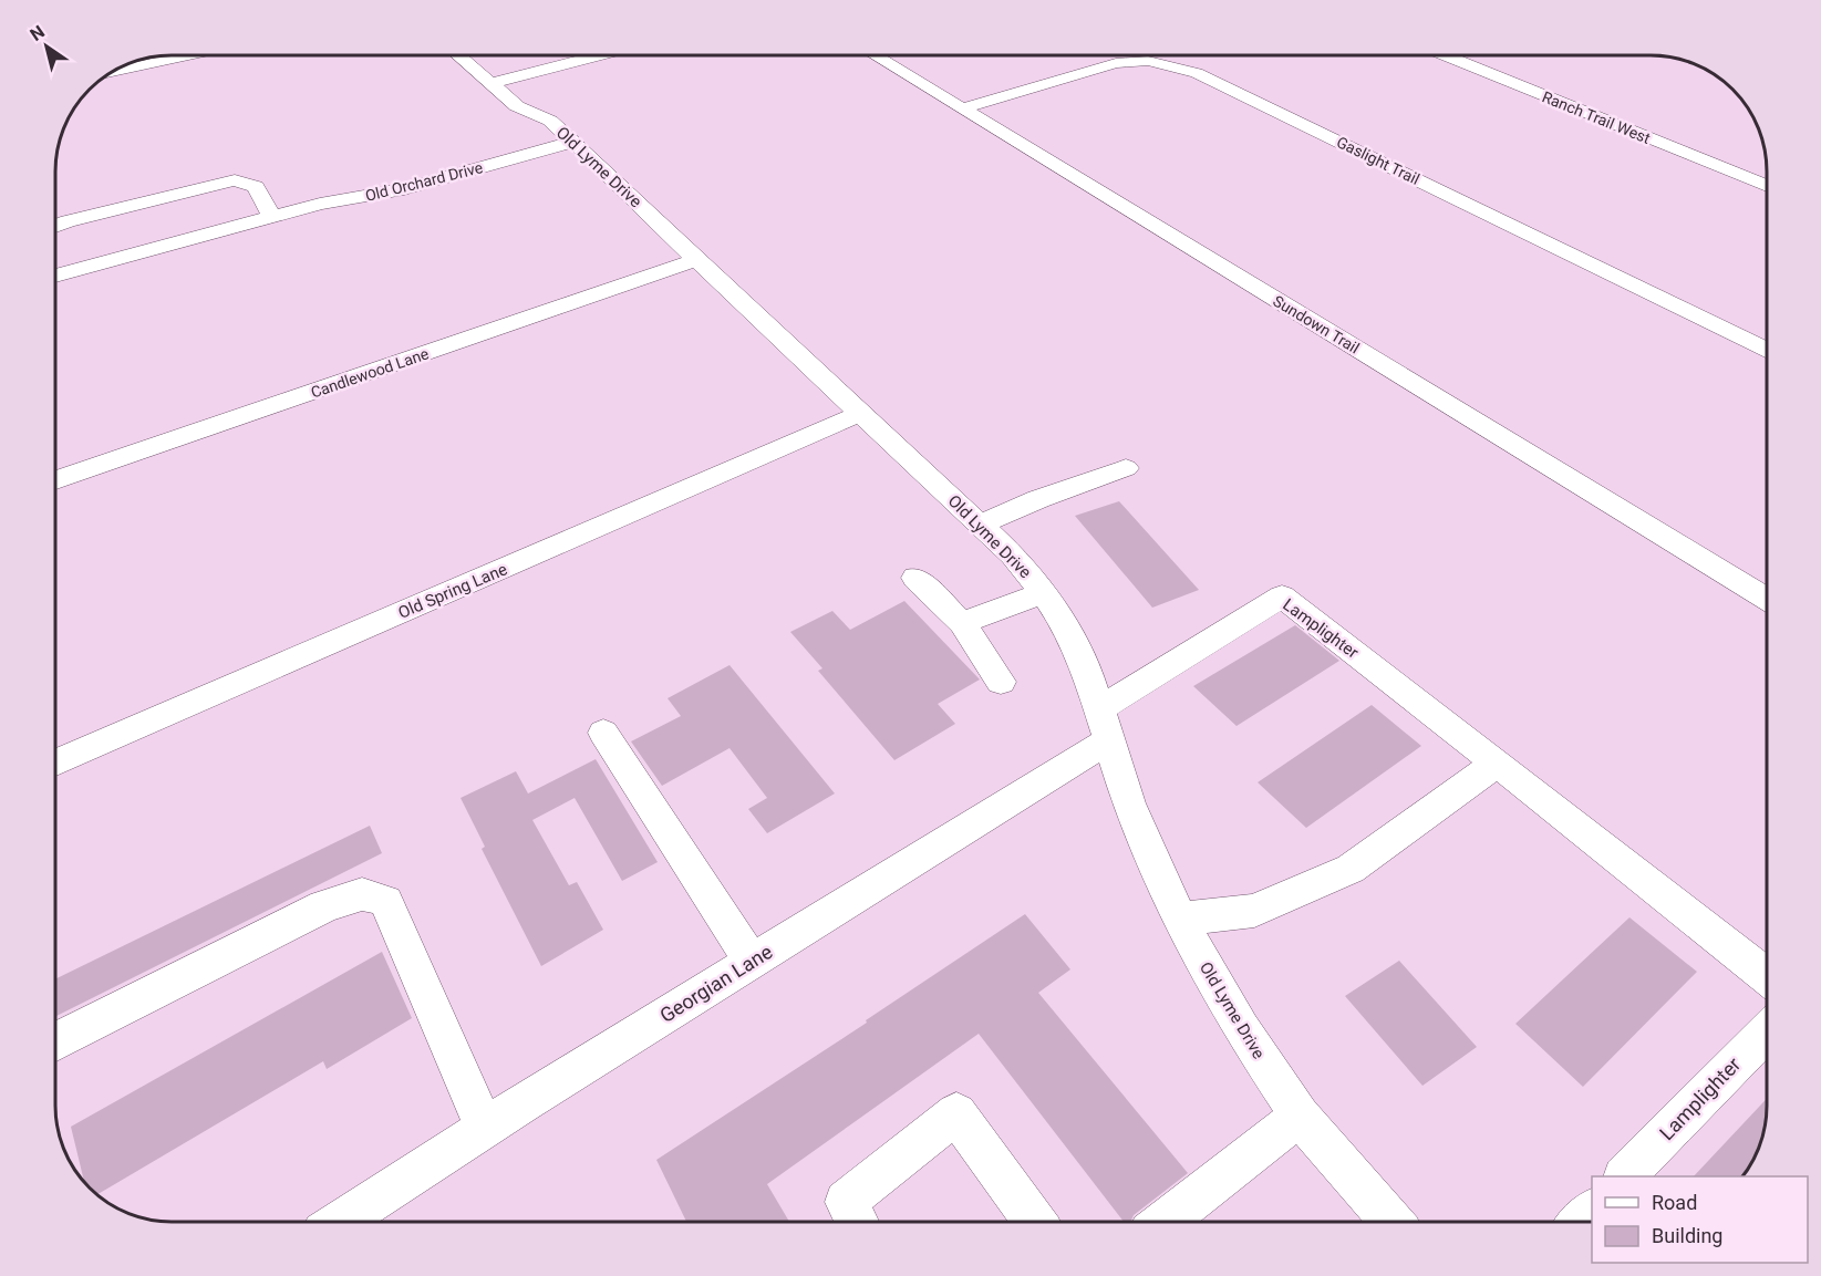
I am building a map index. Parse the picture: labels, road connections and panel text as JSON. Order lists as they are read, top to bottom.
{
  "streets": {
    "street": [
      "Ranch Trail West",
      "Gaslight Trail",
      "Old Lyme Drive",
      "Old Orchard Drive",
      "Sundown Trail",
      "Candlewood Lane",
      "Old Spring Lane",
      "Lamplighter",
      "Georgian Lane"
    ]
  },
  "crossings": [
    ["Gaslight Trail", "Sundown Trail"],
    ["Old Lyme Drive", "Old Orchard Drive"],
    ["Old Lyme Drive", "Candlewood Lane"],
    ["Old Lyme Drive", "Old Spring Lane"],
    ["Old Lyme Drive", "Lamplighter"],
    ["Old Lyme Drive", "Georgian Lane"],
    ["Lamplighter", "Georgian Lane"]
  ],
  "legend": ["Road", "Building"],
  "north": "top left"
}
